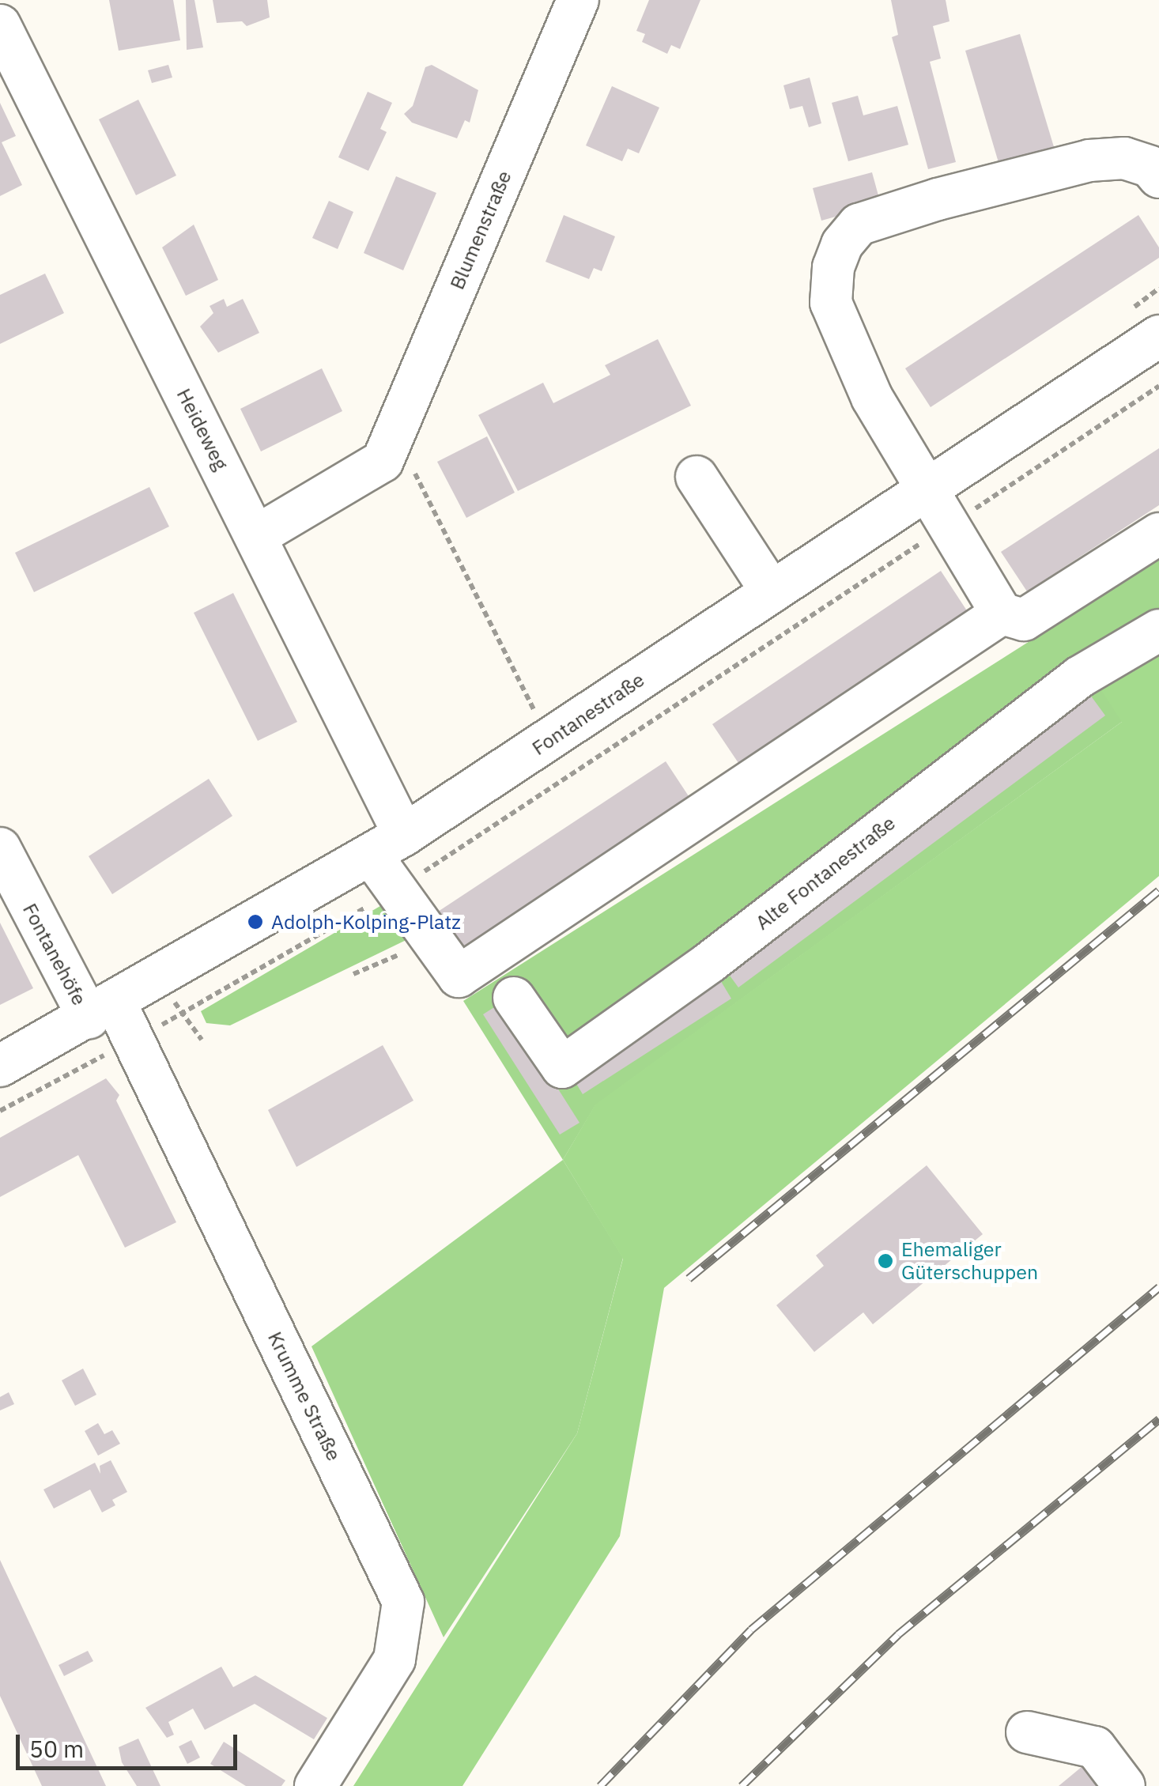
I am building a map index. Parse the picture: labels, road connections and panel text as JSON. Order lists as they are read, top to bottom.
{
  "streets": {
    "street": [
      "Blumenstraße",
      "Heideweg",
      "Fontanestraße",
      "Alte Fontanestraße",
      "Fontanehöfe",
      "Krumme Straße"
    ]
  },
  "crossings": [
    ["Heideweg", "Fontanestraße"],
    ["Fontanestraße", "Fontanehöfe"],
    ["Fontanestraße", "Krumme Straße"],
    ["Fontanehöfe", "Krumme Straße"]
  ],
  "places": ["Adolph-Kolping-Platz", "Ehemaliger Güterschuppen"],
  "scale_bar": "50 m"
}
